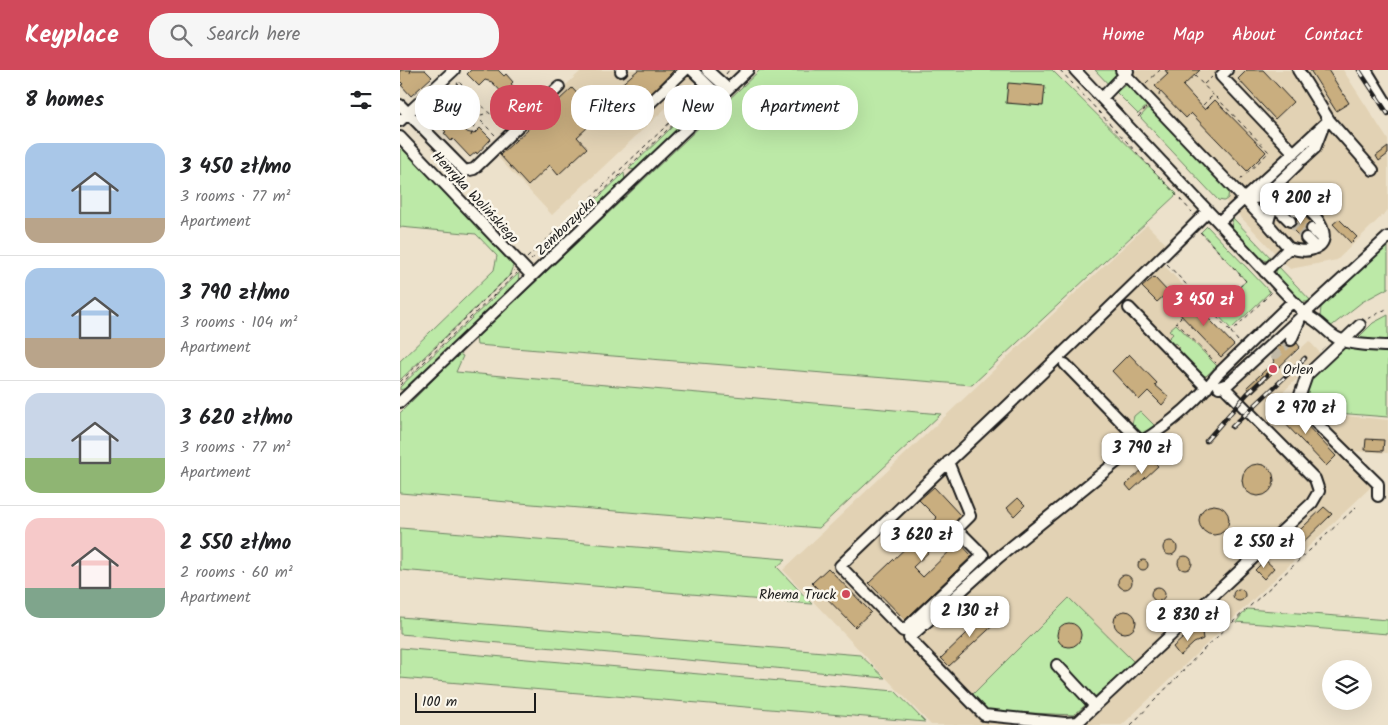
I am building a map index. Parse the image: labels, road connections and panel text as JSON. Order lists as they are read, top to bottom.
{
  "streets": {
    "street": ["Henryka Wolińskiego", "Zemborzycka"]
  },
  "crossings": [
    ["Henryka Wolińskiego", "Zemborzycka"]
  ],
  "places": ["Orlen", "Rhema Truck"],
  "scale_bar": "100 m",
  "page": {
    "header": "Keyplace",
    "search": "Search here",
    "nav": [
      "Home",
      "Map",
      "About",
      "Contact"
    ],
    "heading": "8 homes",
    "chip": [
      "Buy",
      "Rent",
      "Filters",
      "New",
      "Apartment"
    ],
    "list": [
      {
        "name": "3 450 zł/mo",
        "note": "3 rooms · 77 m² · Apartment"
      },
      {
        "name": "3 790 zł/mo",
        "note": "3 rooms · 104 m² · Apartment"
      },
      {
        "name": "3 620 zł/mo",
        "note": "3 rooms · 77 m² · Apartment"
      },
      {
        "name": "2 550 zł/mo",
        "note": "2 rooms · 60 m² · Apartment"
      }
    ],
    "price": [
      "9 200 zł",
      "3 450 zł",
      "2 970 zł",
      "3 790 zł",
      "3 620 zł",
      "2 550 zł",
      "2 130 zł",
      "2 830 zł"
    ],
    "scale": "100 m"
  }
}
